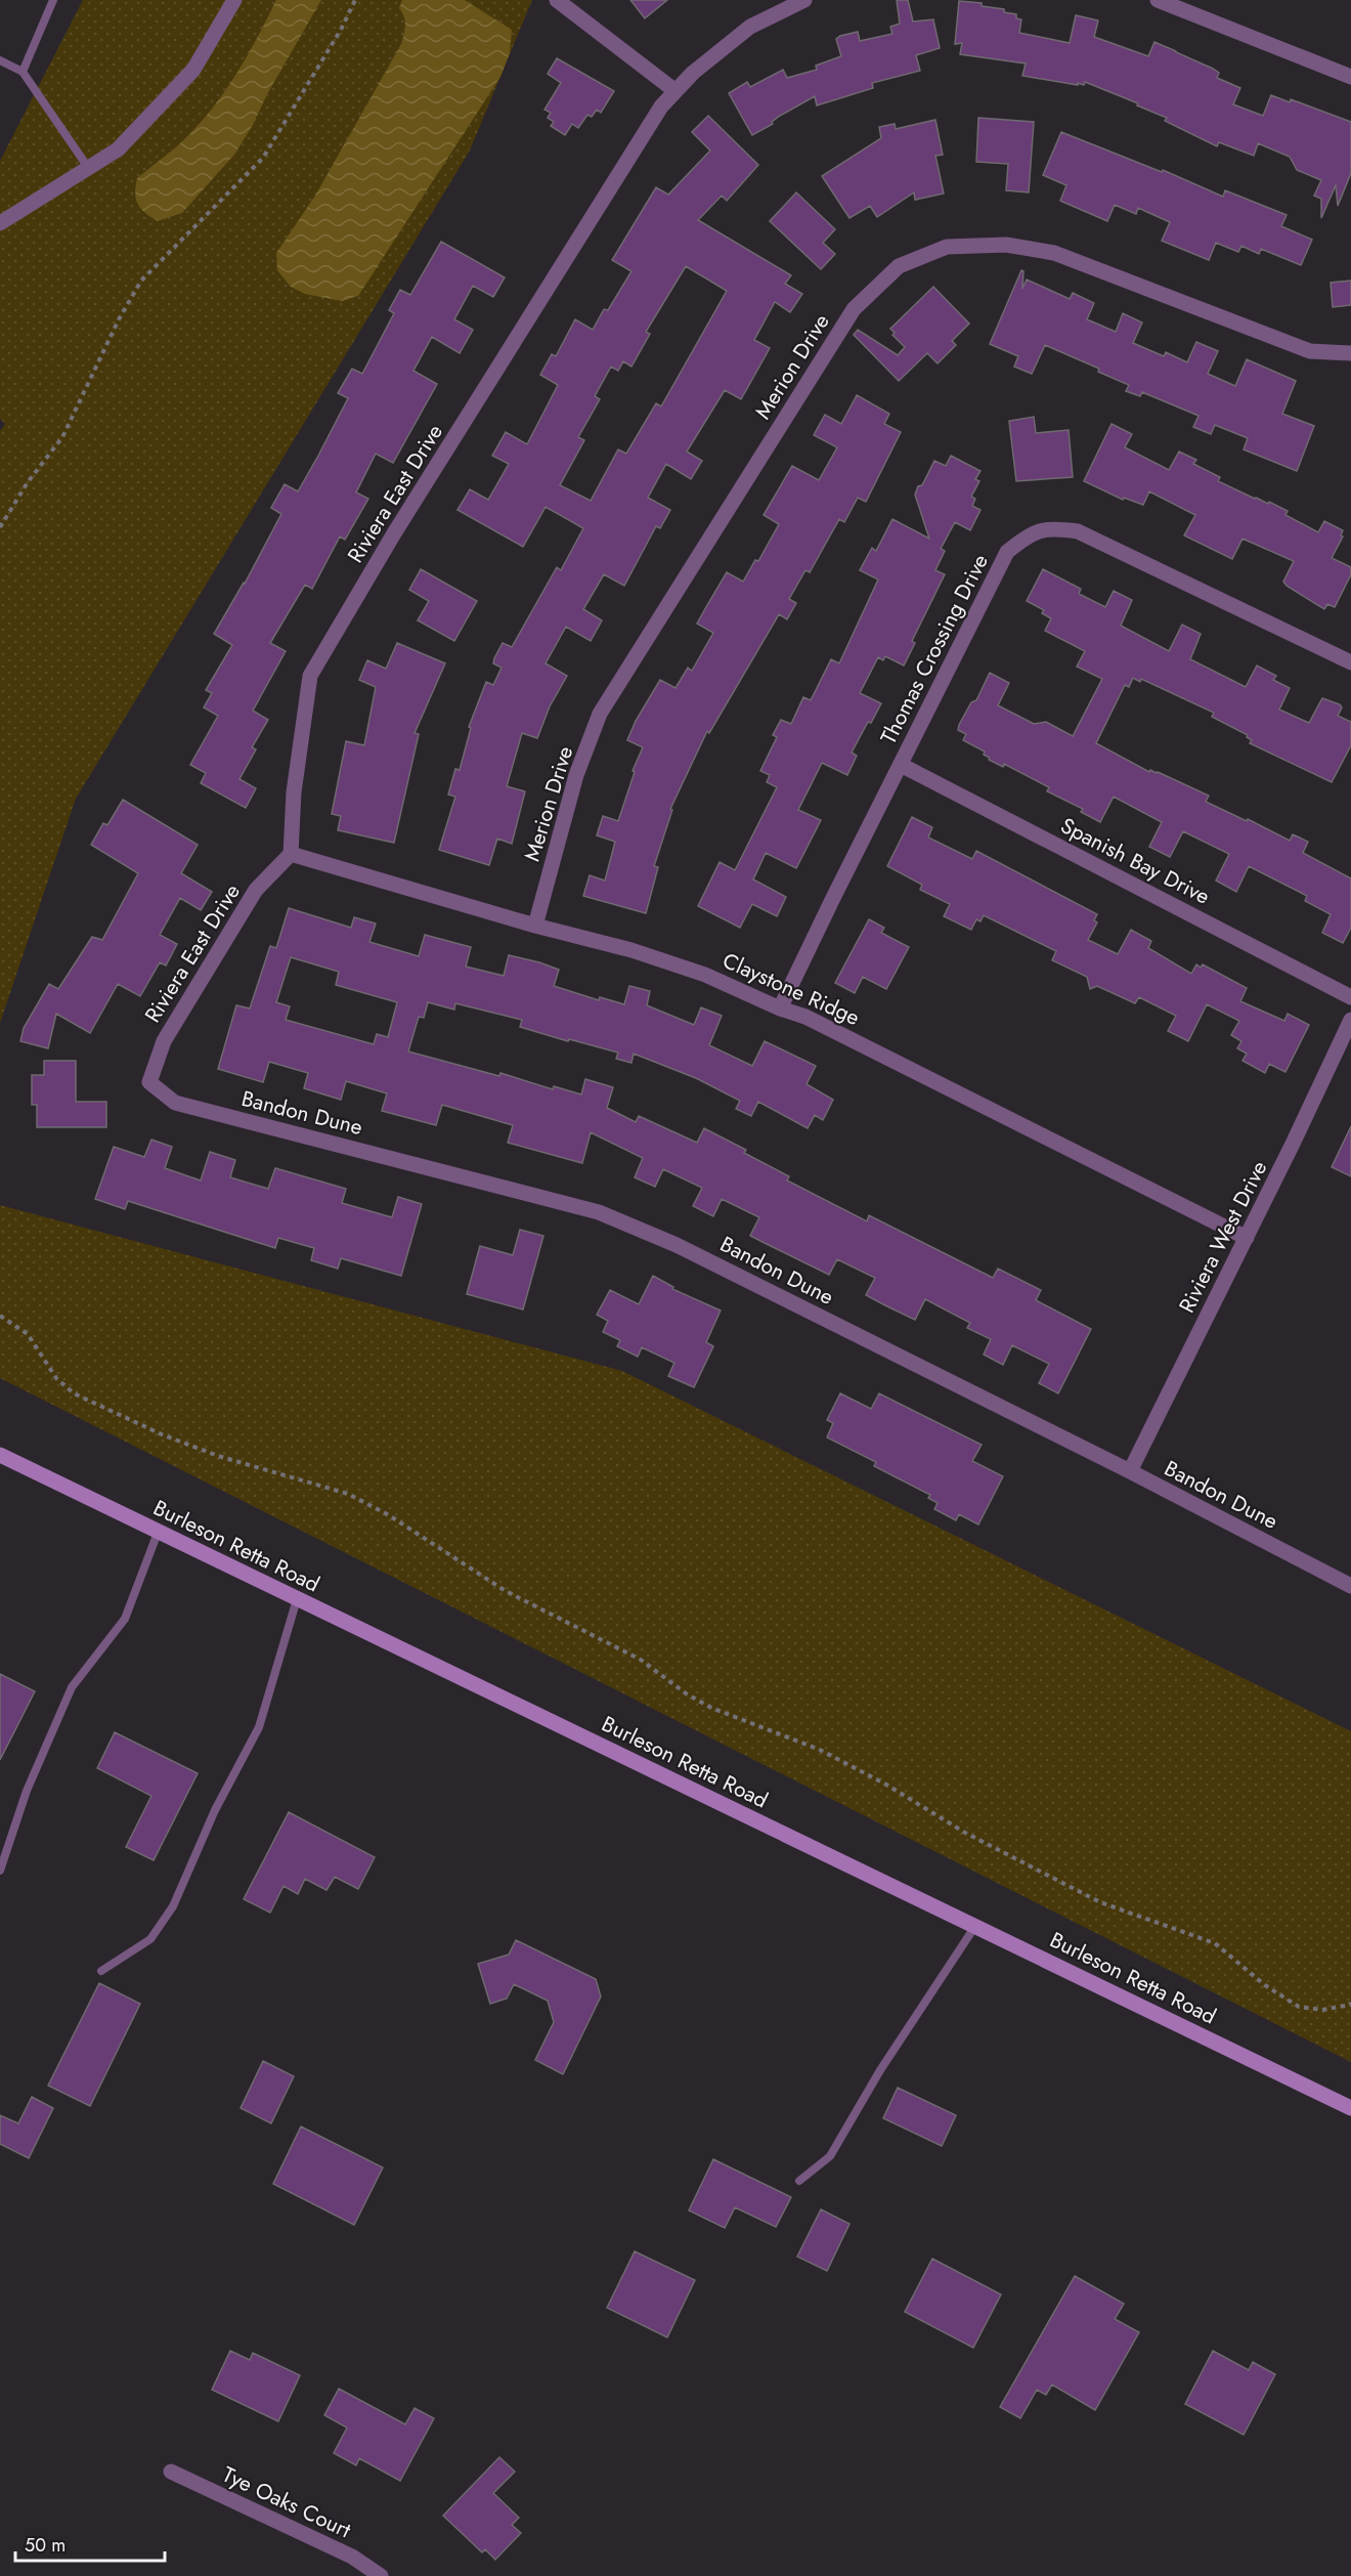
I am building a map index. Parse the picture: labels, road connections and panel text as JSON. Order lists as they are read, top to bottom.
{
  "streets": {
    "street": [
      "Merion Drive",
      "Riviera East Drive",
      "Thomas Crossing Drive",
      "Spanish Bay Drive",
      "Claystone Ridge",
      "Bandon Dune",
      "Riviera West Drive",
      "Burleson Retta Road",
      "Tye Oaks Court"
    ]
  },
  "crossings": [
    ["Merion Drive", "Claystone Ridge"],
    ["Riviera East Drive", "Claystone Ridge"],
    ["Riviera East Drive", "Bandon Dune"],
    ["Thomas Crossing Drive", "Spanish Bay Drive"],
    ["Thomas Crossing Drive", "Claystone Ridge"],
    ["Claystone Ridge", "Riviera West Drive"],
    ["Bandon Dune", "Riviera West Drive"]
  ],
  "scale_bar": "50 m"
}
